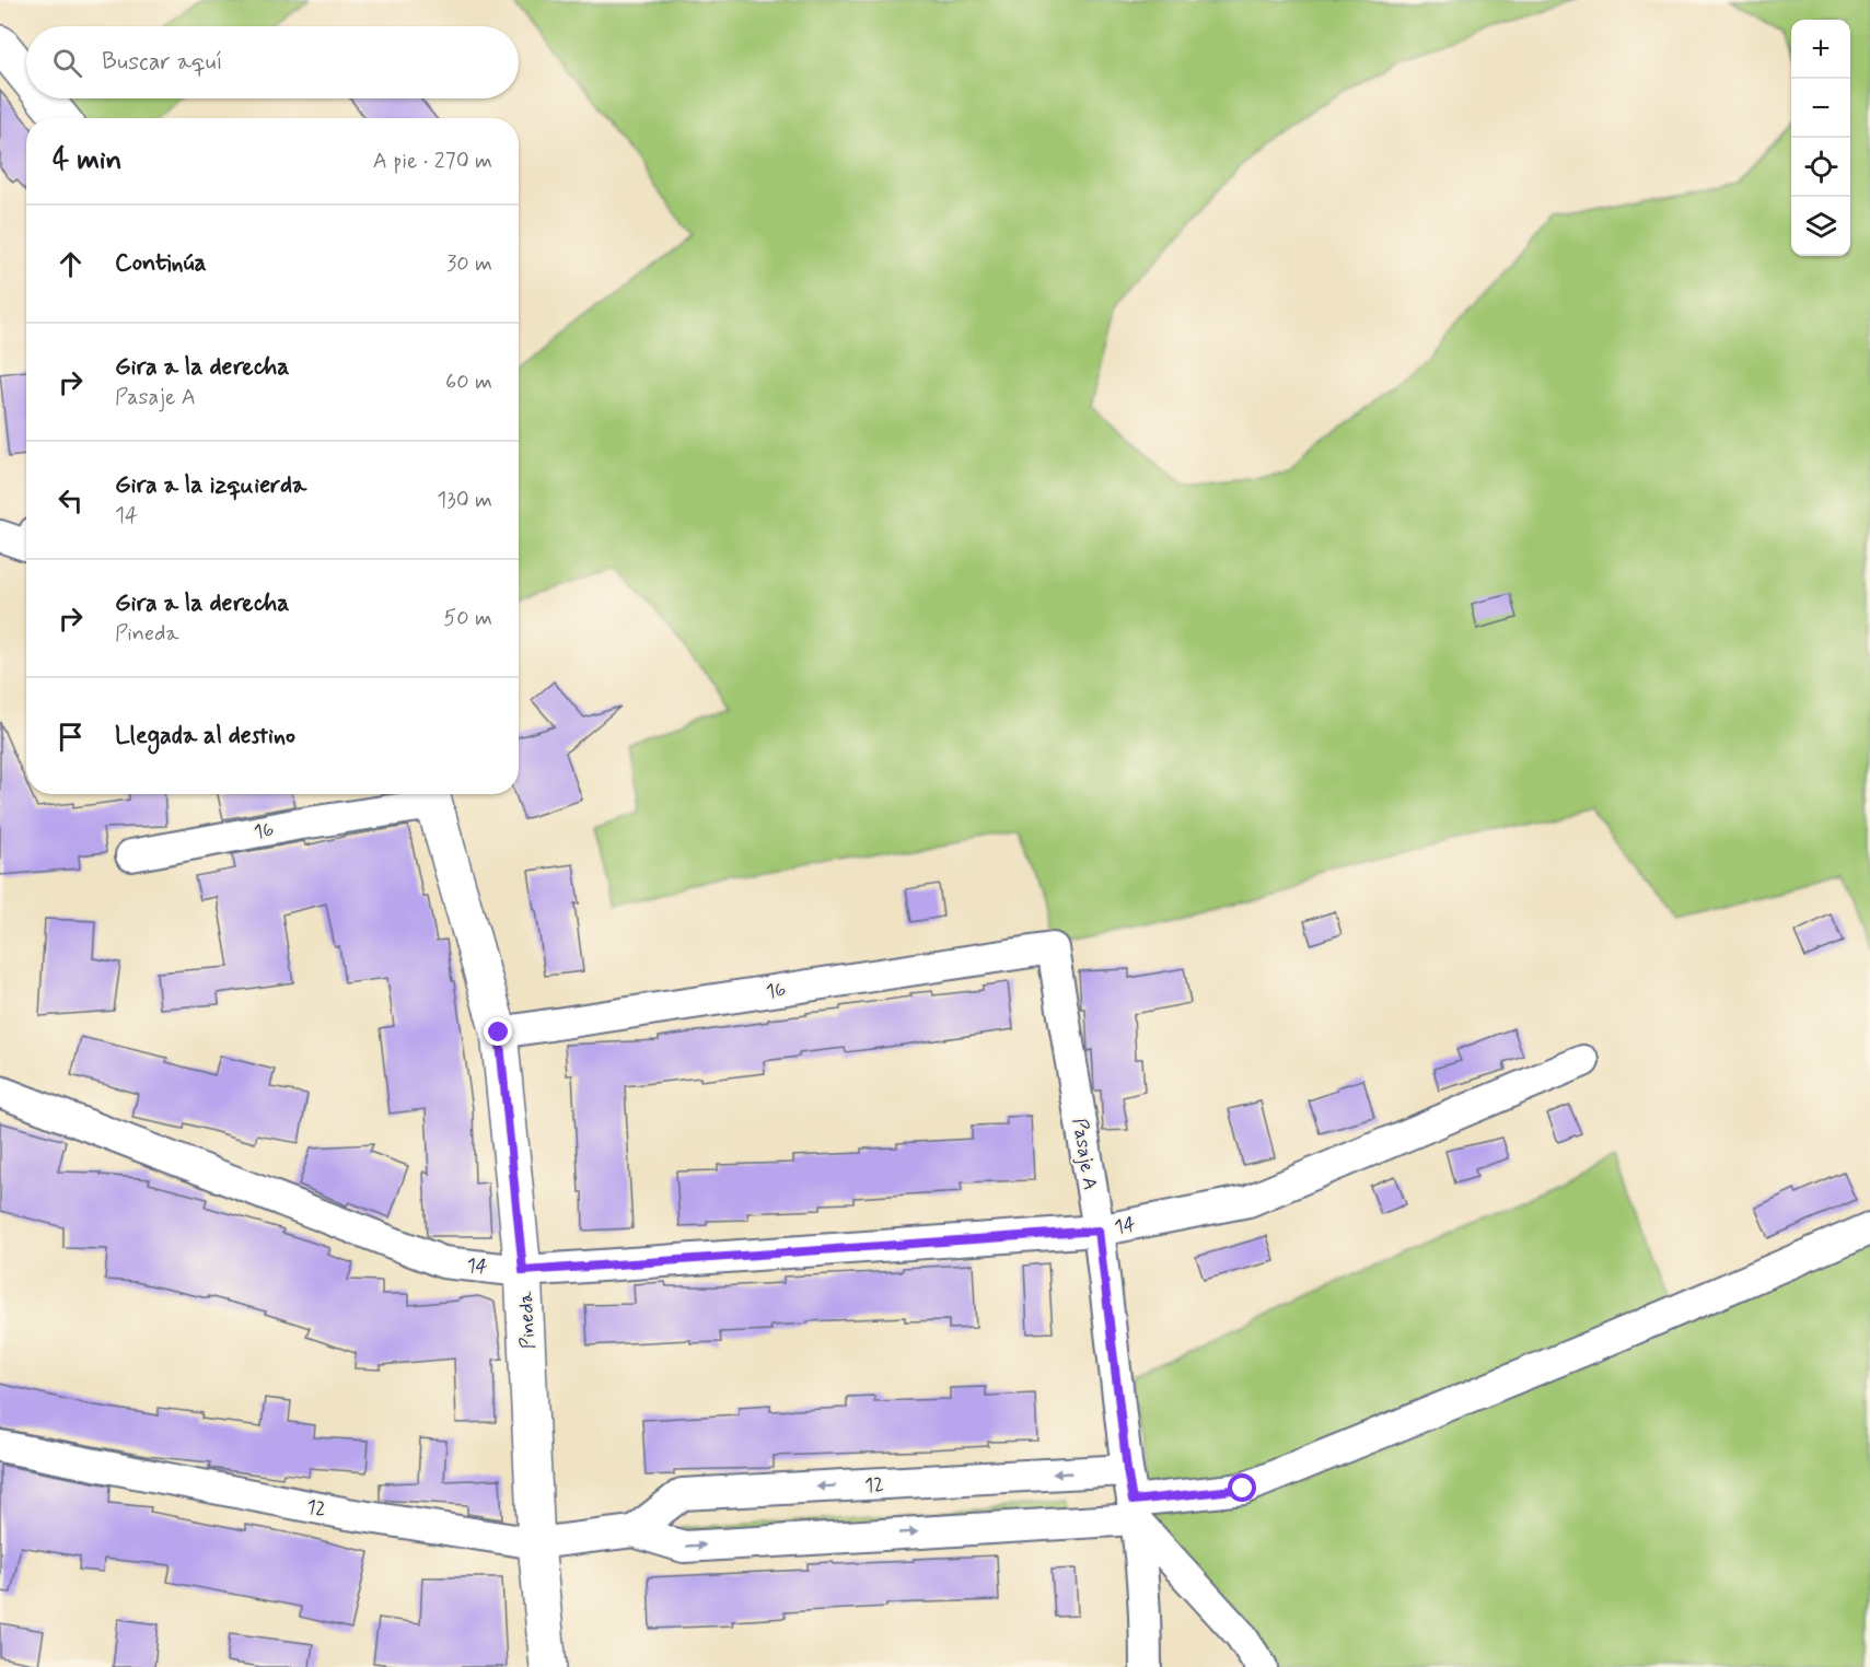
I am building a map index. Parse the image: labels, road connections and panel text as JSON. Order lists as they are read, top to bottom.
{
  "streets": {
    "street": [
      "16",
      "Pasaje A",
      "14",
      "Pineda",
      "12"
    ]
  },
  "crossings": [
    ["16", "Pasaje A"],
    ["16", "Pineda"],
    ["Pasaje A", "14"],
    ["Pasaje A", "12"],
    ["14", "Pineda"],
    ["Pineda", "12"]
  ],
  "page": {
    "map_buttons": ["+", "−"],
    "search": "Buscar aquí",
    "heading": ["4 min", "A pie · 270 m"],
    "list": [
      ["Continúa", "30 m"],
      ["Gira a la derecha", "Pasaje A", "60 m"],
      ["Gira a la izquierda", "14", "130 m"],
      ["Gira a la derecha", "Pineda", "50 m"],
      "Llegada al destino"
    ]
  }
}
